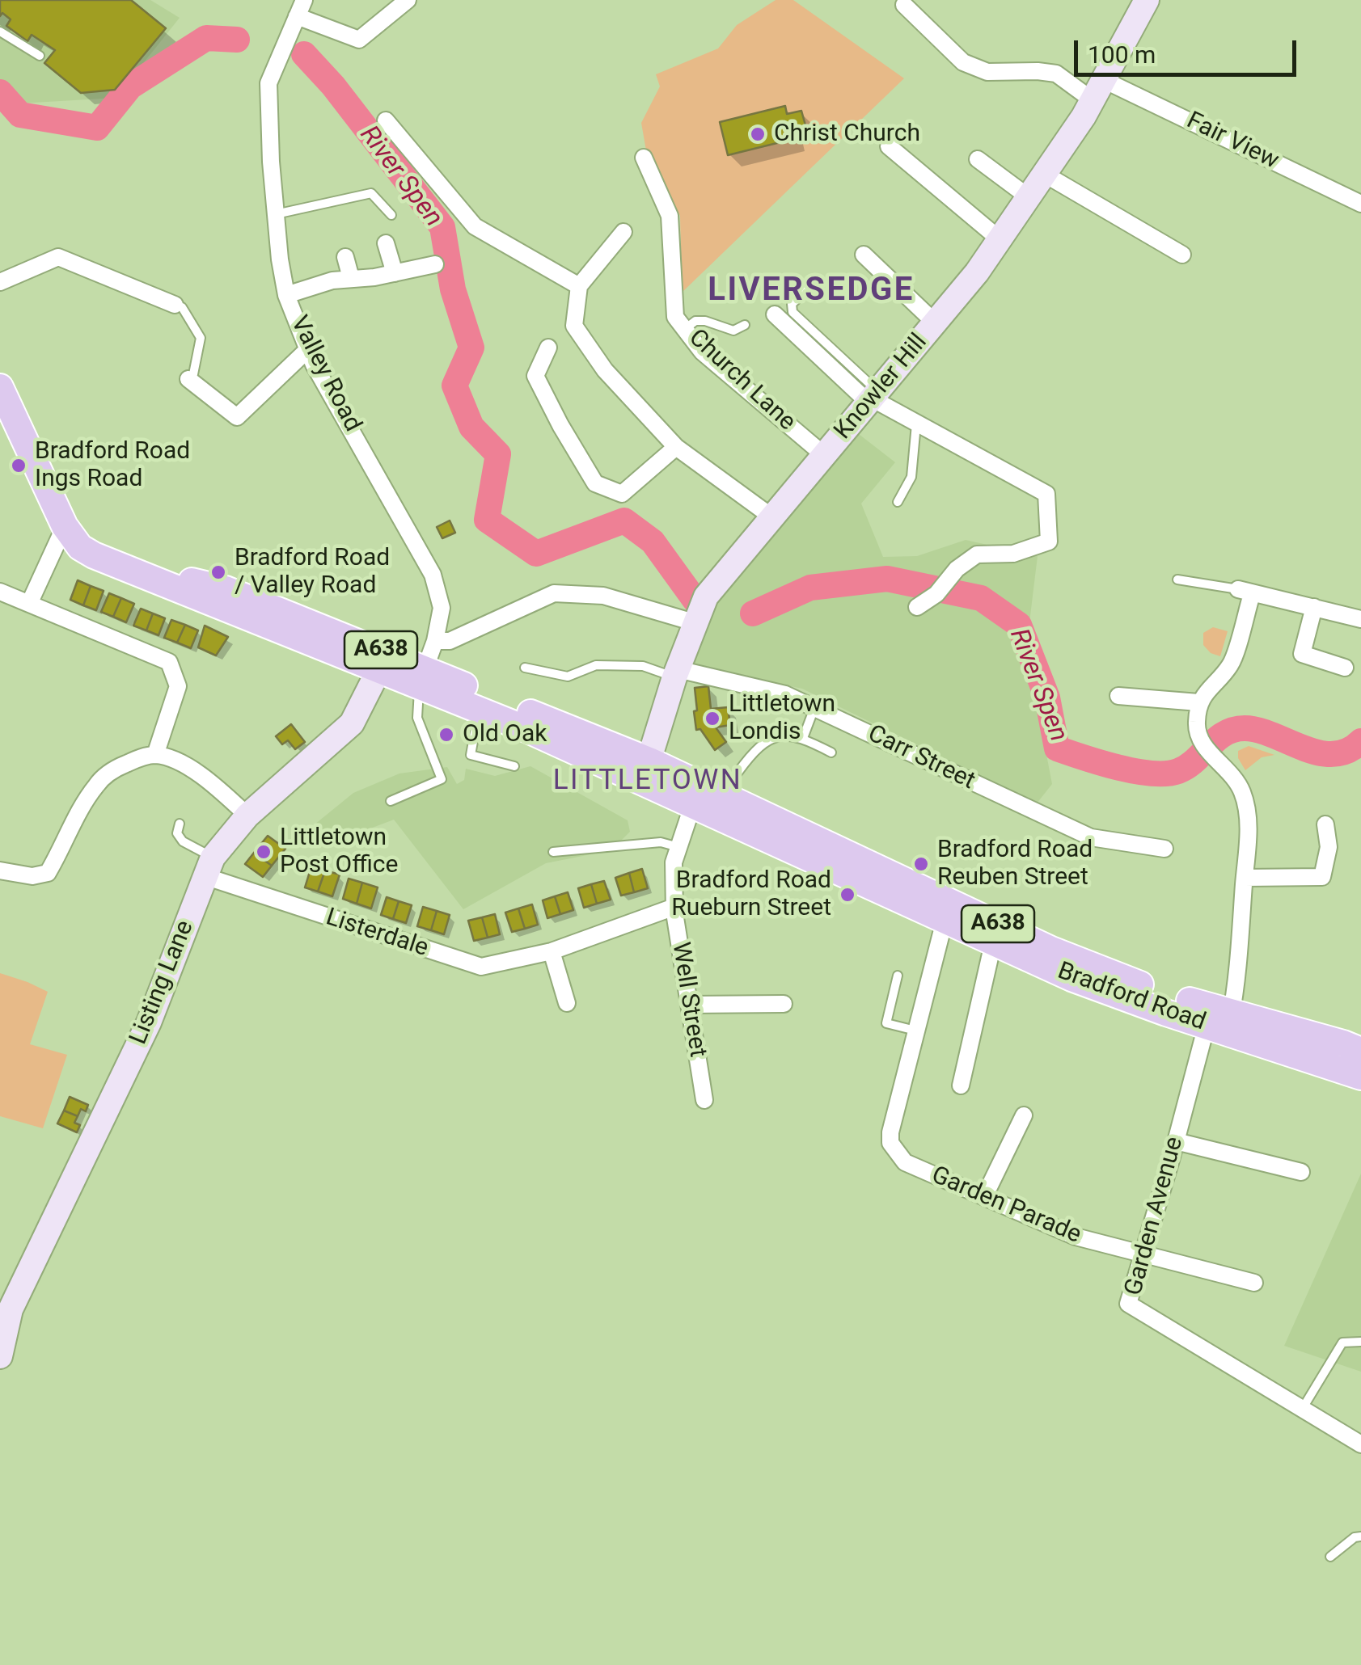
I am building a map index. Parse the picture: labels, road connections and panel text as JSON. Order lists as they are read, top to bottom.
{
  "streets": {
    "main road": ["A638", "Bradford Road"],
    "street": [
      "Fair View",
      "Valley Road",
      "Church Lane",
      "Knowler Hill",
      "Carr Street",
      "Listerdale",
      "Listing Lane",
      "Well Street",
      "Garden Parade",
      "Garden Avenue"
    ]
  },
  "crossings": [
    ["Fair View", "Knowler Hill"],
    ["Valley Road", "Bradford Road"],
    ["Church Lane", "Knowler Hill"],
    ["Knowler Hill", "Carr Street"],
    ["Knowler Hill", "Bradford Road"],
    ["Listerdale", "Listing Lane"],
    ["Listerdale", "Well Street"],
    ["Listing Lane", "Bradford Road"],
    ["Bradford Road", "Well Street"],
    ["Bradford Road", "Garden Avenue"],
    ["Garden Parade", "Garden Avenue"]
  ],
  "districts": ["LIVERSEDGE", "LITTLETOWN"],
  "water": ["River Spen"],
  "places": [
    "Christ Church",
    "Bradford Road Ings Road",
    "Bradford Road / Valley Road",
    "Littletown Londis",
    "Old Oak",
    "Littletown Post Office",
    "Bradford Road Reuben Street",
    "Bradford Road Rueburn Street"
  ],
  "scale_bar": "100 m"
}
